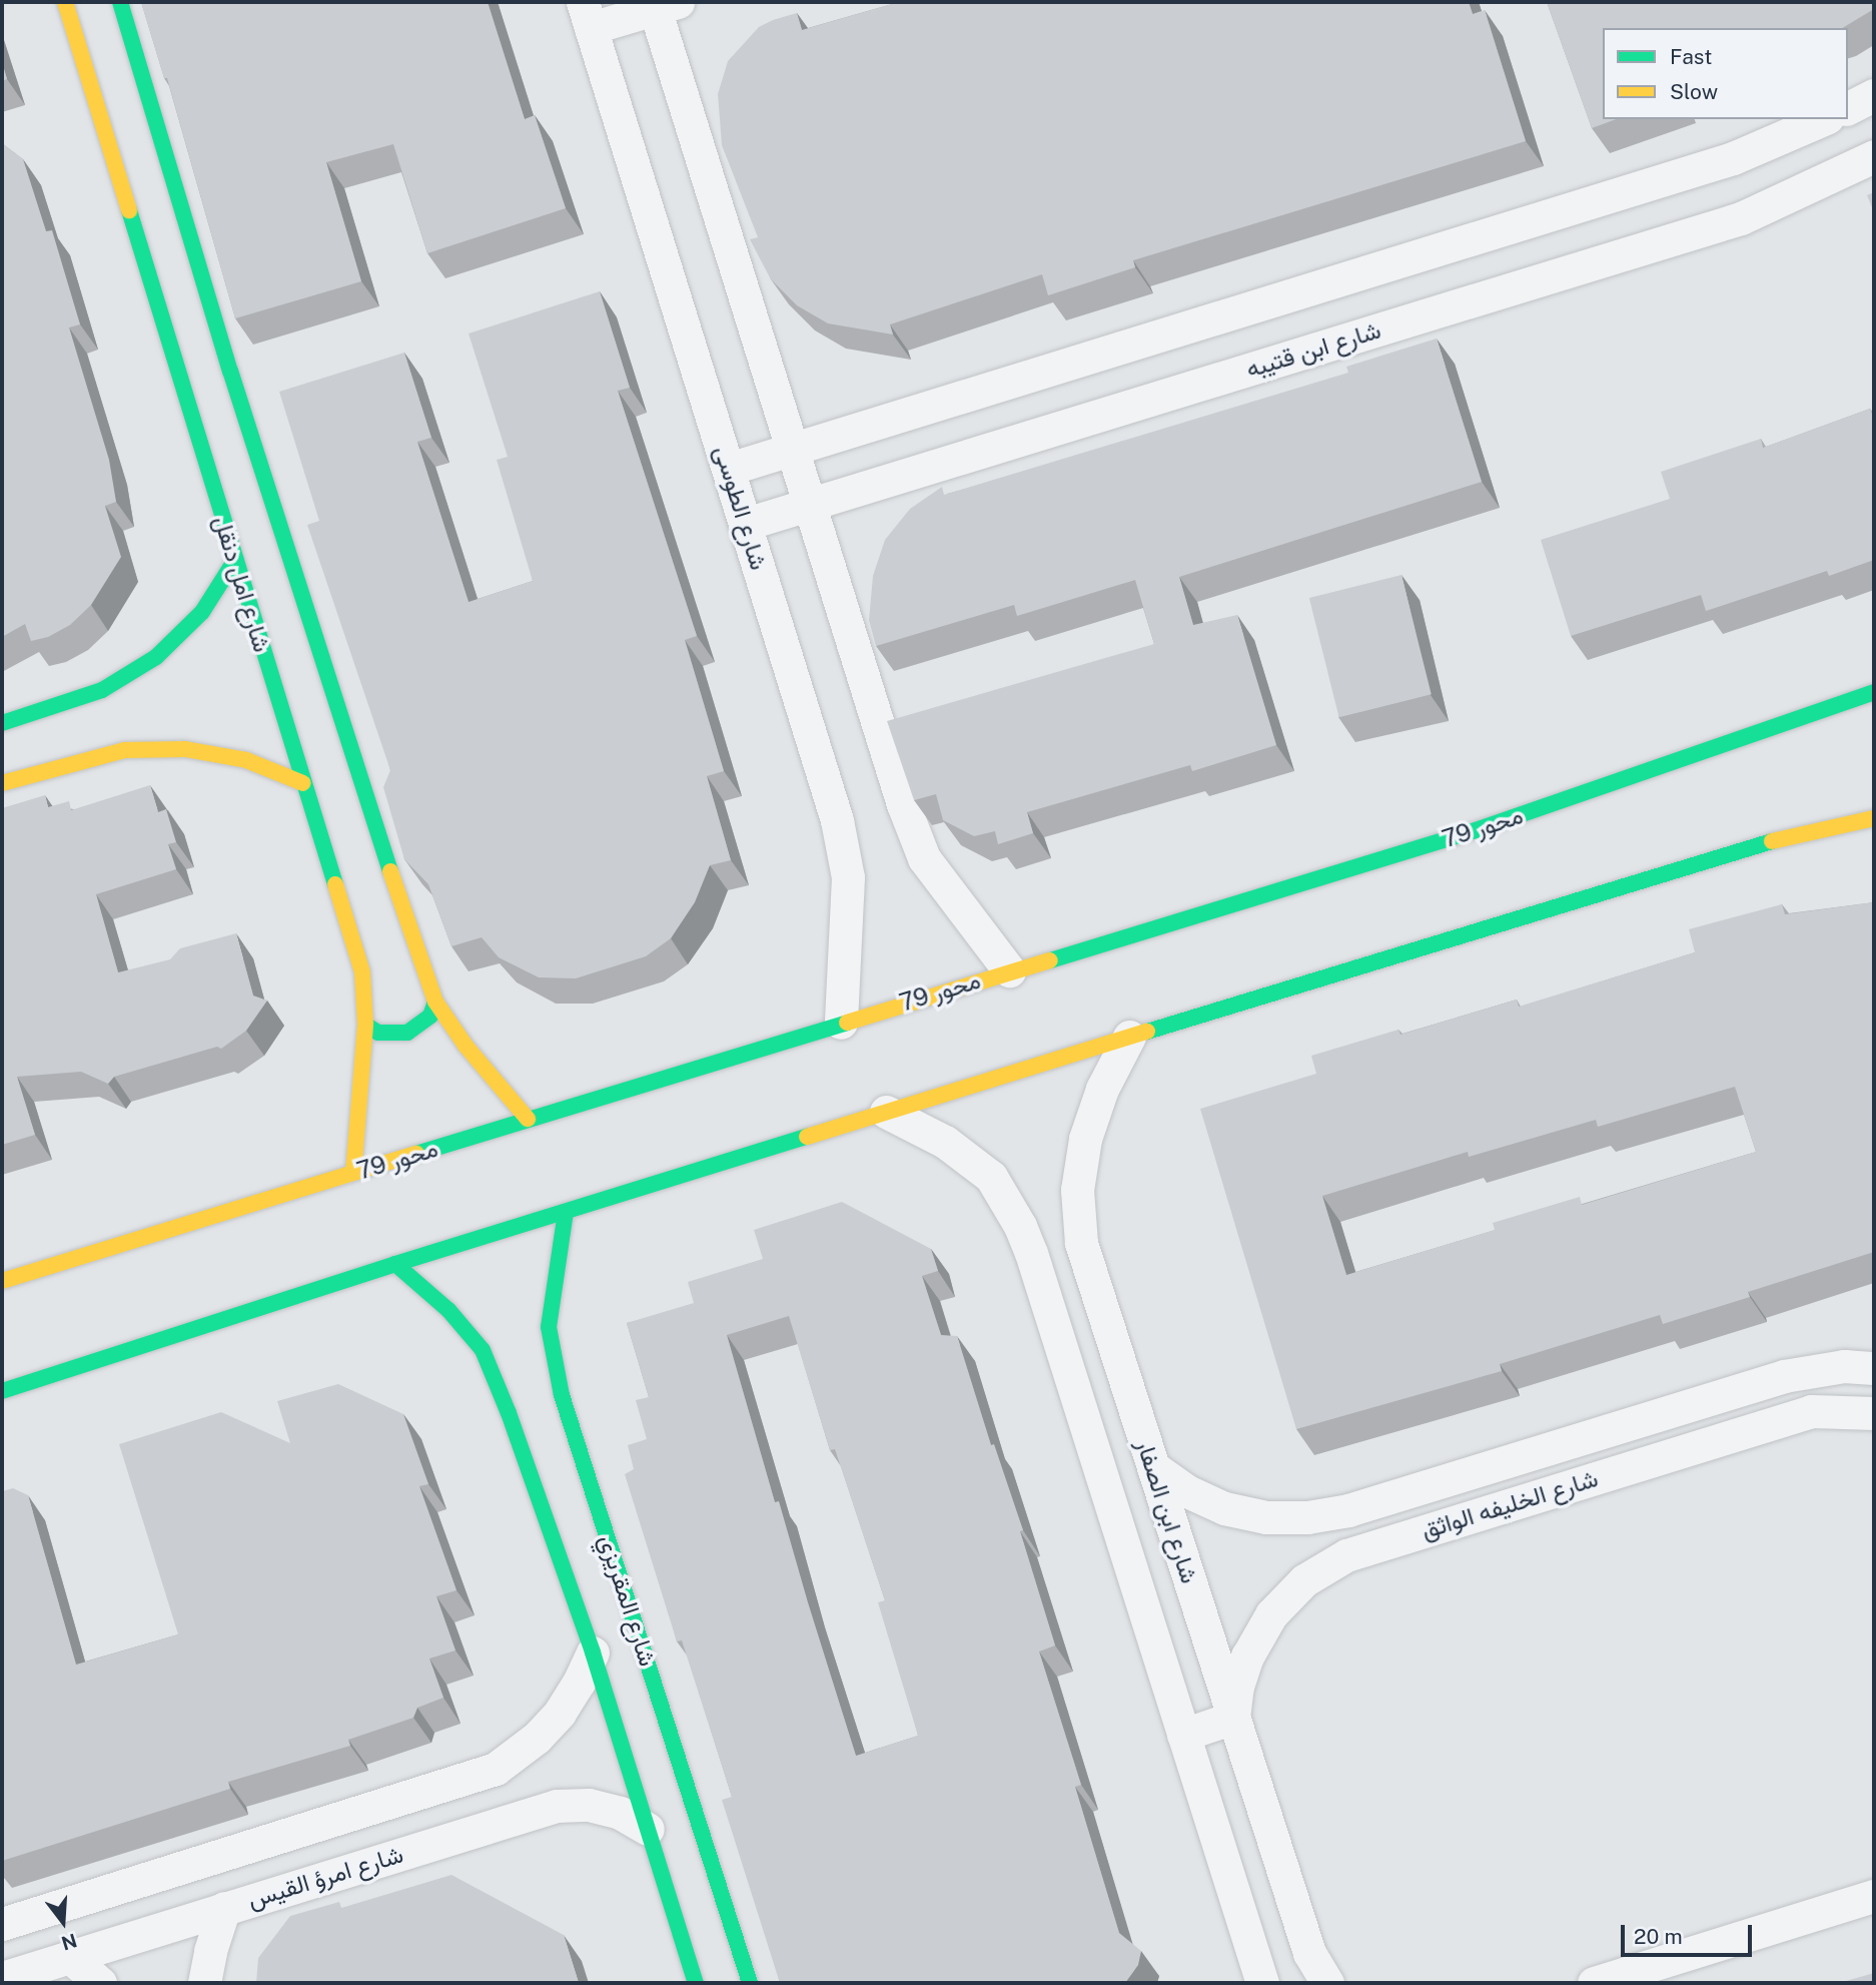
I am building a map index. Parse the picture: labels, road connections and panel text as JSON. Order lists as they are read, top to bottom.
{
  "streets": {
    "street": [
      "شارع ابن قتيبه",
      "شارع الطوسى",
      "شارع امل دنقل",
      "محور 79",
      "شارع الخليفه الواثق",
      "شارع ابن الصفار",
      "شارع المقريزي",
      "شارع امرؤ القيس"
    ]
  },
  "crossings": [
    ["شارع ابن قتيبه", "شارع الطوسى"],
    ["شارع الطوسى", "محور 79"],
    ["شارع امل دنقل", "محور 79"],
    ["شارع الخليفه الواثق", "شارع ابن الصفار"],
    ["شارع المقريزي", "شارع امرؤ القيس"]
  ],
  "legend": ["Fast", "Slow"],
  "scale_bar": "20 m",
  "north": "bottom"
}
